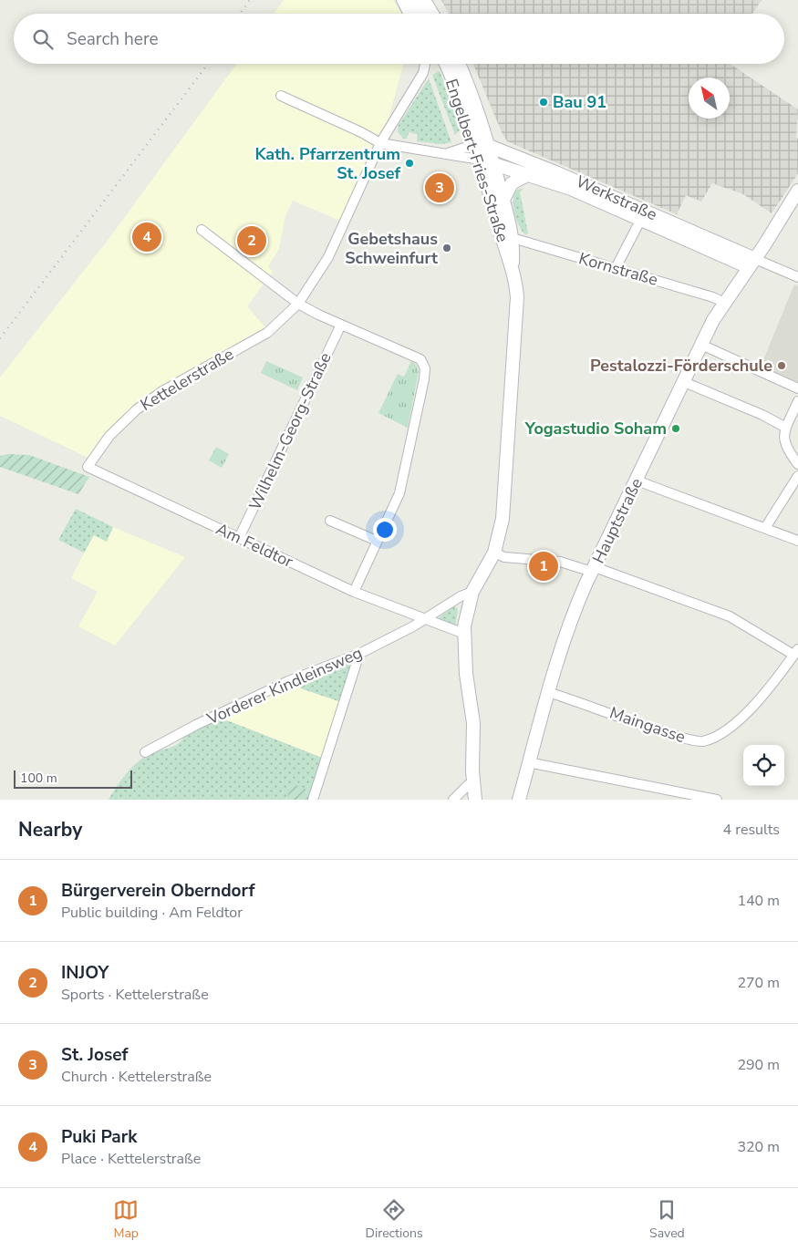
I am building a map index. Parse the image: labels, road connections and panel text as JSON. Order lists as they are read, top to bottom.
{
  "streets": {
    "main road": ["Engelbert-Fries-Straße", "Werkstraße", "Hauptstraße"],
    "street": [
      "Kornstraße",
      "Kettelerstraße",
      "Wilhelm-Georg-Straße",
      "Am Feldtor",
      "Vorderer Kindleinsweg",
      "Maingasse"
    ]
  },
  "crossings": [
    ["Engelbert-Fries-Straße", "Werkstraße"],
    ["Engelbert-Fries-Straße", "Kornstraße"],
    ["Werkstraße", "Hauptstraße"],
    ["Kornstraße", "Hauptstraße"],
    ["Kettelerstraße", "Am Feldtor"],
    ["Wilhelm-Georg-Straße", "Am Feldtor"],
    ["Hauptstraße", "Maingasse"],
    ["Am Feldtor", "Vorderer Kindleinsweg"]
  ],
  "places": [
    "Bau 91",
    "Kath. Pfarrzentrum St. Josef",
    "Gebetshaus Schweinfurt",
    "Pestalozzi-Förderschule",
    "Yogastudio Soham"
  ],
  "scale_bar": "100 m",
  "north": "top left",
  "page": {
    "search": "Search here",
    "pins": [
      "3",
      "4",
      "2",
      "1"
    ],
    "scale": "100 m",
    "heading": ["Nearby", "4 results"],
    "list": [
      {
        "mark": "1",
        "name": "Bürgerverein Oberndorf",
        "note": "Public building · Am Feldtor",
        "value": "140 m"
      },
      {
        "mark": "2",
        "name": "INJOY",
        "note": "Sports · Kettelerstraße",
        "value": "270 m"
      },
      {
        "mark": "3",
        "name": "St. Josef",
        "note": "Church · Kettelerstraße",
        "value": "290 m"
      },
      {
        "mark": "4",
        "name": "Puki Park",
        "note": "Place · Kettelerstraße",
        "value": "320 m"
      }
    ],
    "nav": ["Map", "Directions", "Saved"]
  }
}
